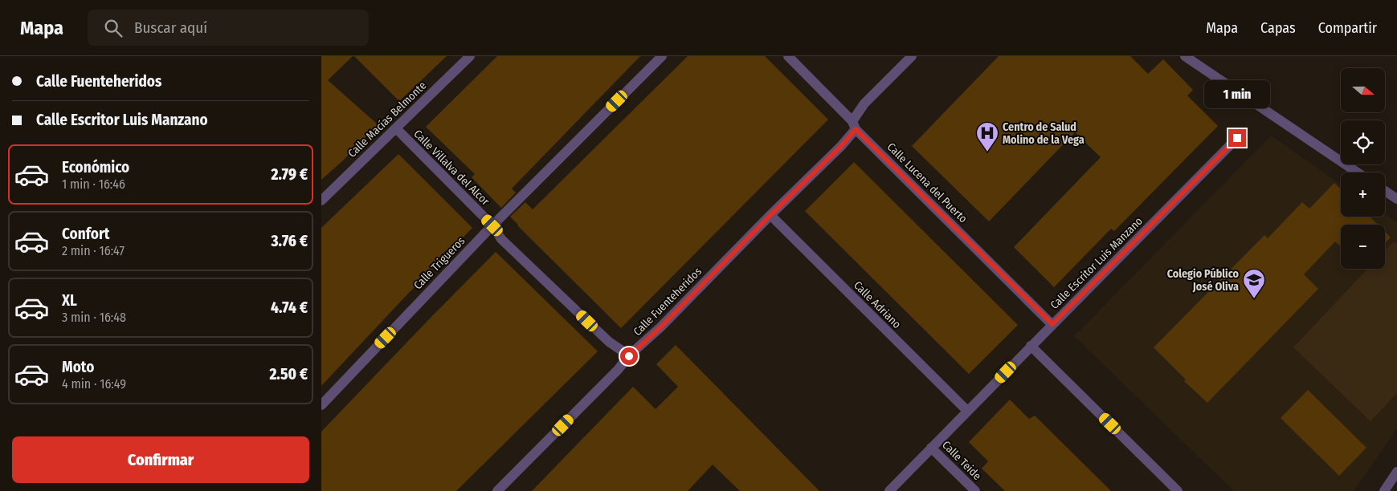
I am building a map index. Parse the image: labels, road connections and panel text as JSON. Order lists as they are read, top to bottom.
{
  "streets": {
    "street": [
      "Calle Macías Belmonte",
      "Calle Villalva del Alcor",
      "Calle Lucena del Puerto",
      "Calle Trigueros",
      "Calle Escritor Luis Manzano",
      "Calle Fuenteheridos",
      "Calle Adriano",
      "Calle Teide"
    ]
  },
  "crossings": [
    ["Calle Macías Belmonte", "Calle Villalva del Alcor"],
    ["Calle Villalva del Alcor", "Calle Trigueros"],
    ["Calle Villalva del Alcor", "Calle Fuenteheridos"],
    ["Calle Lucena del Puerto", "Calle Escritor Luis Manzano"],
    ["Calle Lucena del Puerto", "Calle Fuenteheridos"],
    ["Calle Escritor Luis Manzano", "Calle Adriano"],
    ["Calle Escritor Luis Manzano", "Calle Teide"],
    ["Calle Fuenteheridos", "Calle Adriano"]
  ],
  "places": {
    "hospital": ["Centro de Salud Molino de la Vega"],
    "school or university": ["Colegio Público José Oliva"]
  },
  "north": "right",
  "page": {
    "header": "Mapa",
    "search": "Buscar aquí",
    "nav": ["Mapa", "Capas", "Compartir"],
    "banner": ["Calle Fuenteheridos", "Calle Escritor Luis Manzano"],
    "map_buttons": ["+", "−"],
    "bubble": "1 min",
    "list": [
      {
        "name": "Económico",
        "note": "1 min · 16:46",
        "value": "2.79 €"
      },
      {
        "name": "Confort",
        "note": "2 min · 16:47",
        "value": "3.76 €"
      },
      {
        "name": "XL",
        "note": "3 min · 16:48",
        "value": "4.74 €"
      },
      {
        "name": "Moto",
        "note": "4 min · 16:49",
        "value": "2.50 €"
      }
    ],
    "buttons": "Confirmar"
  }
}
